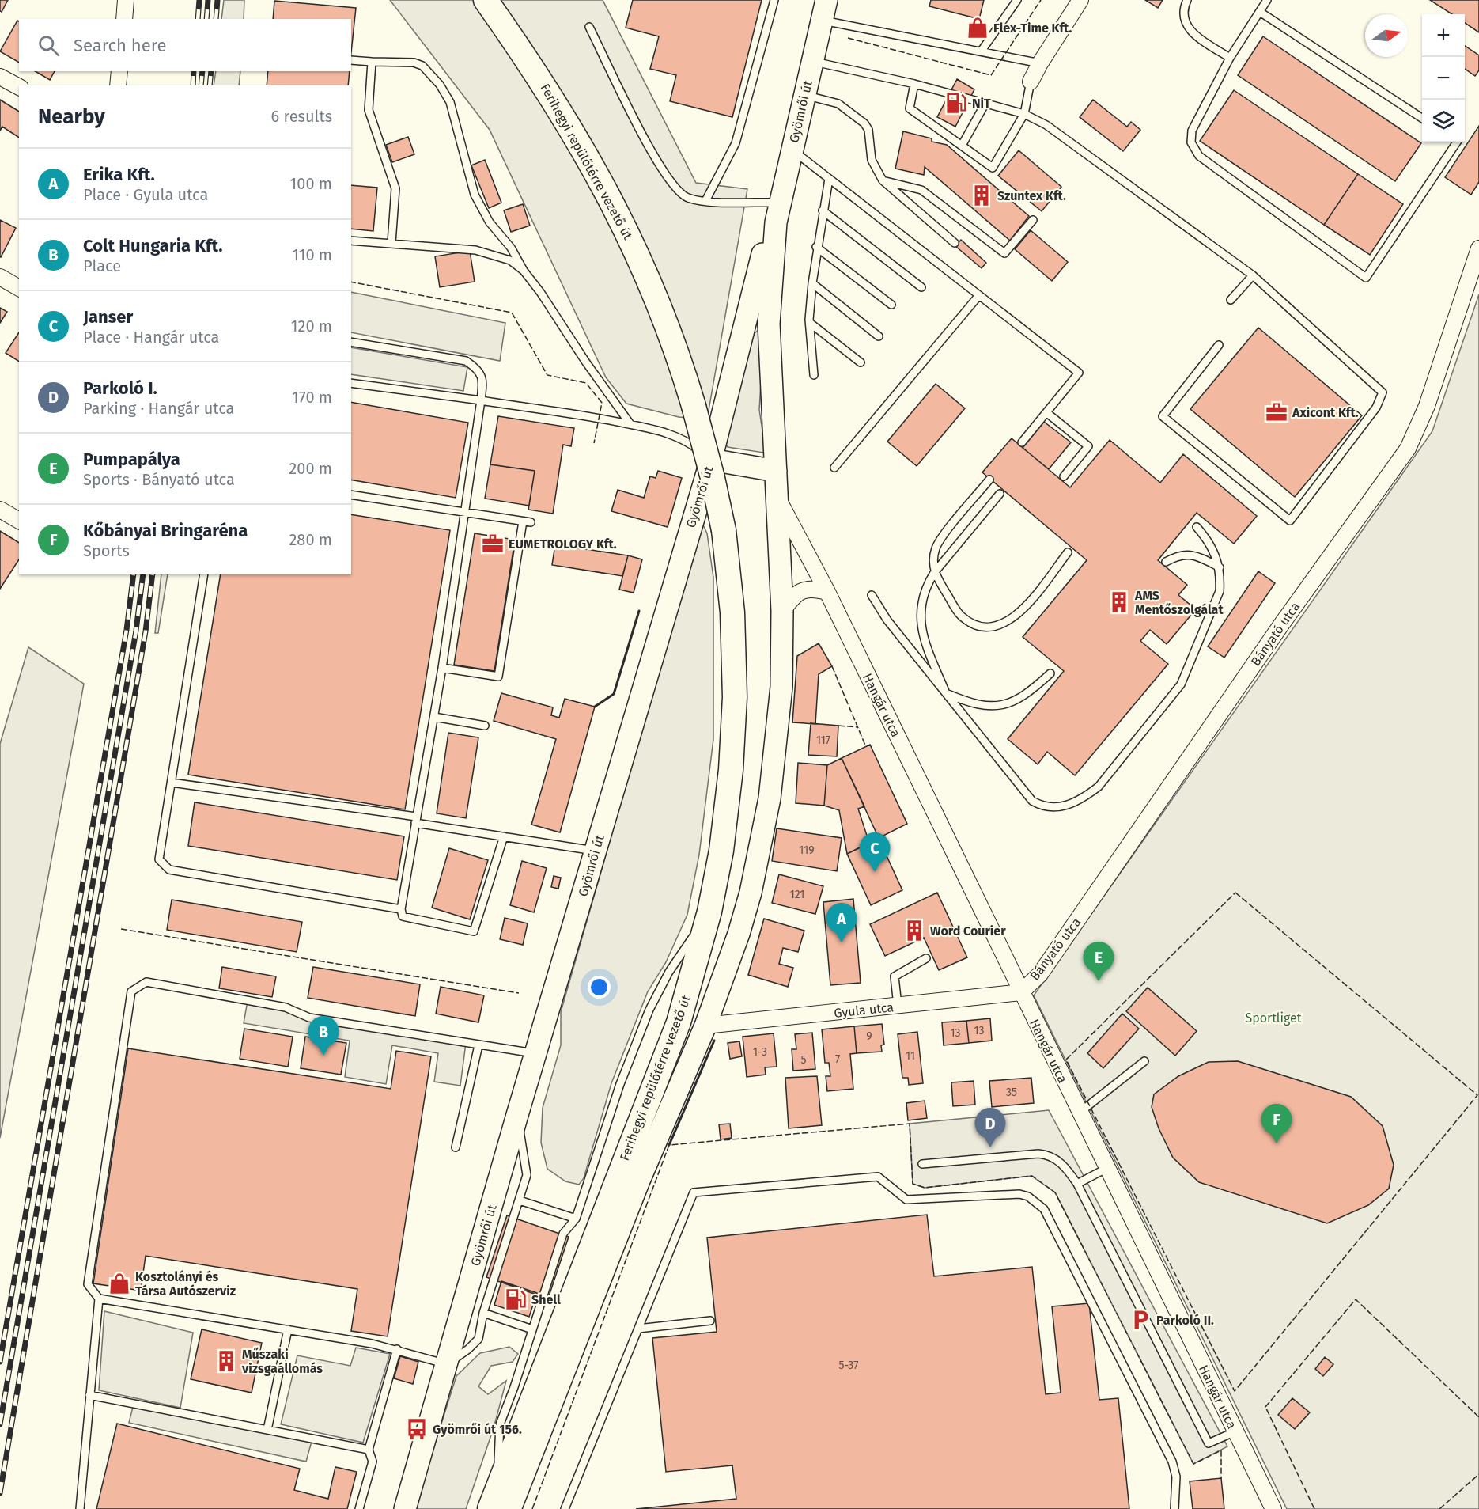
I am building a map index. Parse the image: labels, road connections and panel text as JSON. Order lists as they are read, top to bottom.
{
  "streets": {
    "main road": ["Ferihegyi repülőtérre vezető út"],
    "street": [
      "Gyömrői út",
      "Bányató utca",
      "Hangár utca",
      "Gyula utca"
    ]
  },
  "crossings": [
    ["Gyömrői út", "Hangár utca"],
    ["Gyömrői út", "Gyula utca"],
    ["Bányató utca", "Hangár utca"],
    ["Bányató utca", "Gyula utca"],
    ["Hangár utca", "Gyula utca"]
  ],
  "parks": ["Sportliget"],
  "places": {
    "shop": ["Flex-Time Kft.", "Kosztolányi és Társa Autószerviz"],
    "fuel station": ["NiT", "Shell"],
    "building": [
      "Szuntex Kft.",
      "AMS Mentőszolgálat",
      "Word Courier",
      "Műszaki vizsgaállomás"
    ],
    "office": ["Axicont Kft.", "EUMETROLOGY Kft."],
    "parking": ["Parkoló II."],
    "bus stop": ["Gyömrői út 156."]
  },
  "house_numbers": [
    "117",
    "119",
    "121",
    "13",
    "13",
    "9",
    "1-3",
    "11",
    "7",
    "5",
    "35",
    "5-37"
  ],
  "north": "right",
  "page": {
    "map_buttons": ["+", "−"],
    "search": "Search here",
    "heading": ["Nearby", "6 results"],
    "list": [
      {
        "mark": "A",
        "name": "Erika Kft.",
        "note": "Place · Gyula utca",
        "value": "100 m"
      },
      {
        "mark": "B",
        "name": "Colt Hungaria Kft.",
        "note": "Place",
        "value": "110 m"
      },
      {
        "mark": "C",
        "name": "Janser",
        "note": "Place · Hangár utca",
        "value": "120 m"
      },
      {
        "mark": "D",
        "name": "Parkoló I.",
        "note": "Parking · Hangár utca",
        "value": "170 m"
      },
      {
        "mark": "E",
        "name": "Pumpapálya",
        "note": "Sports · Bányató utca",
        "value": "200 m"
      },
      {
        "mark": "F",
        "name": "Kőbányai Bringaréna",
        "note": "Sports",
        "value": "280 m"
      }
    ],
    "pins": [
      "C",
      "A",
      "E",
      "B",
      "F",
      "D"
    ]
  }
}
